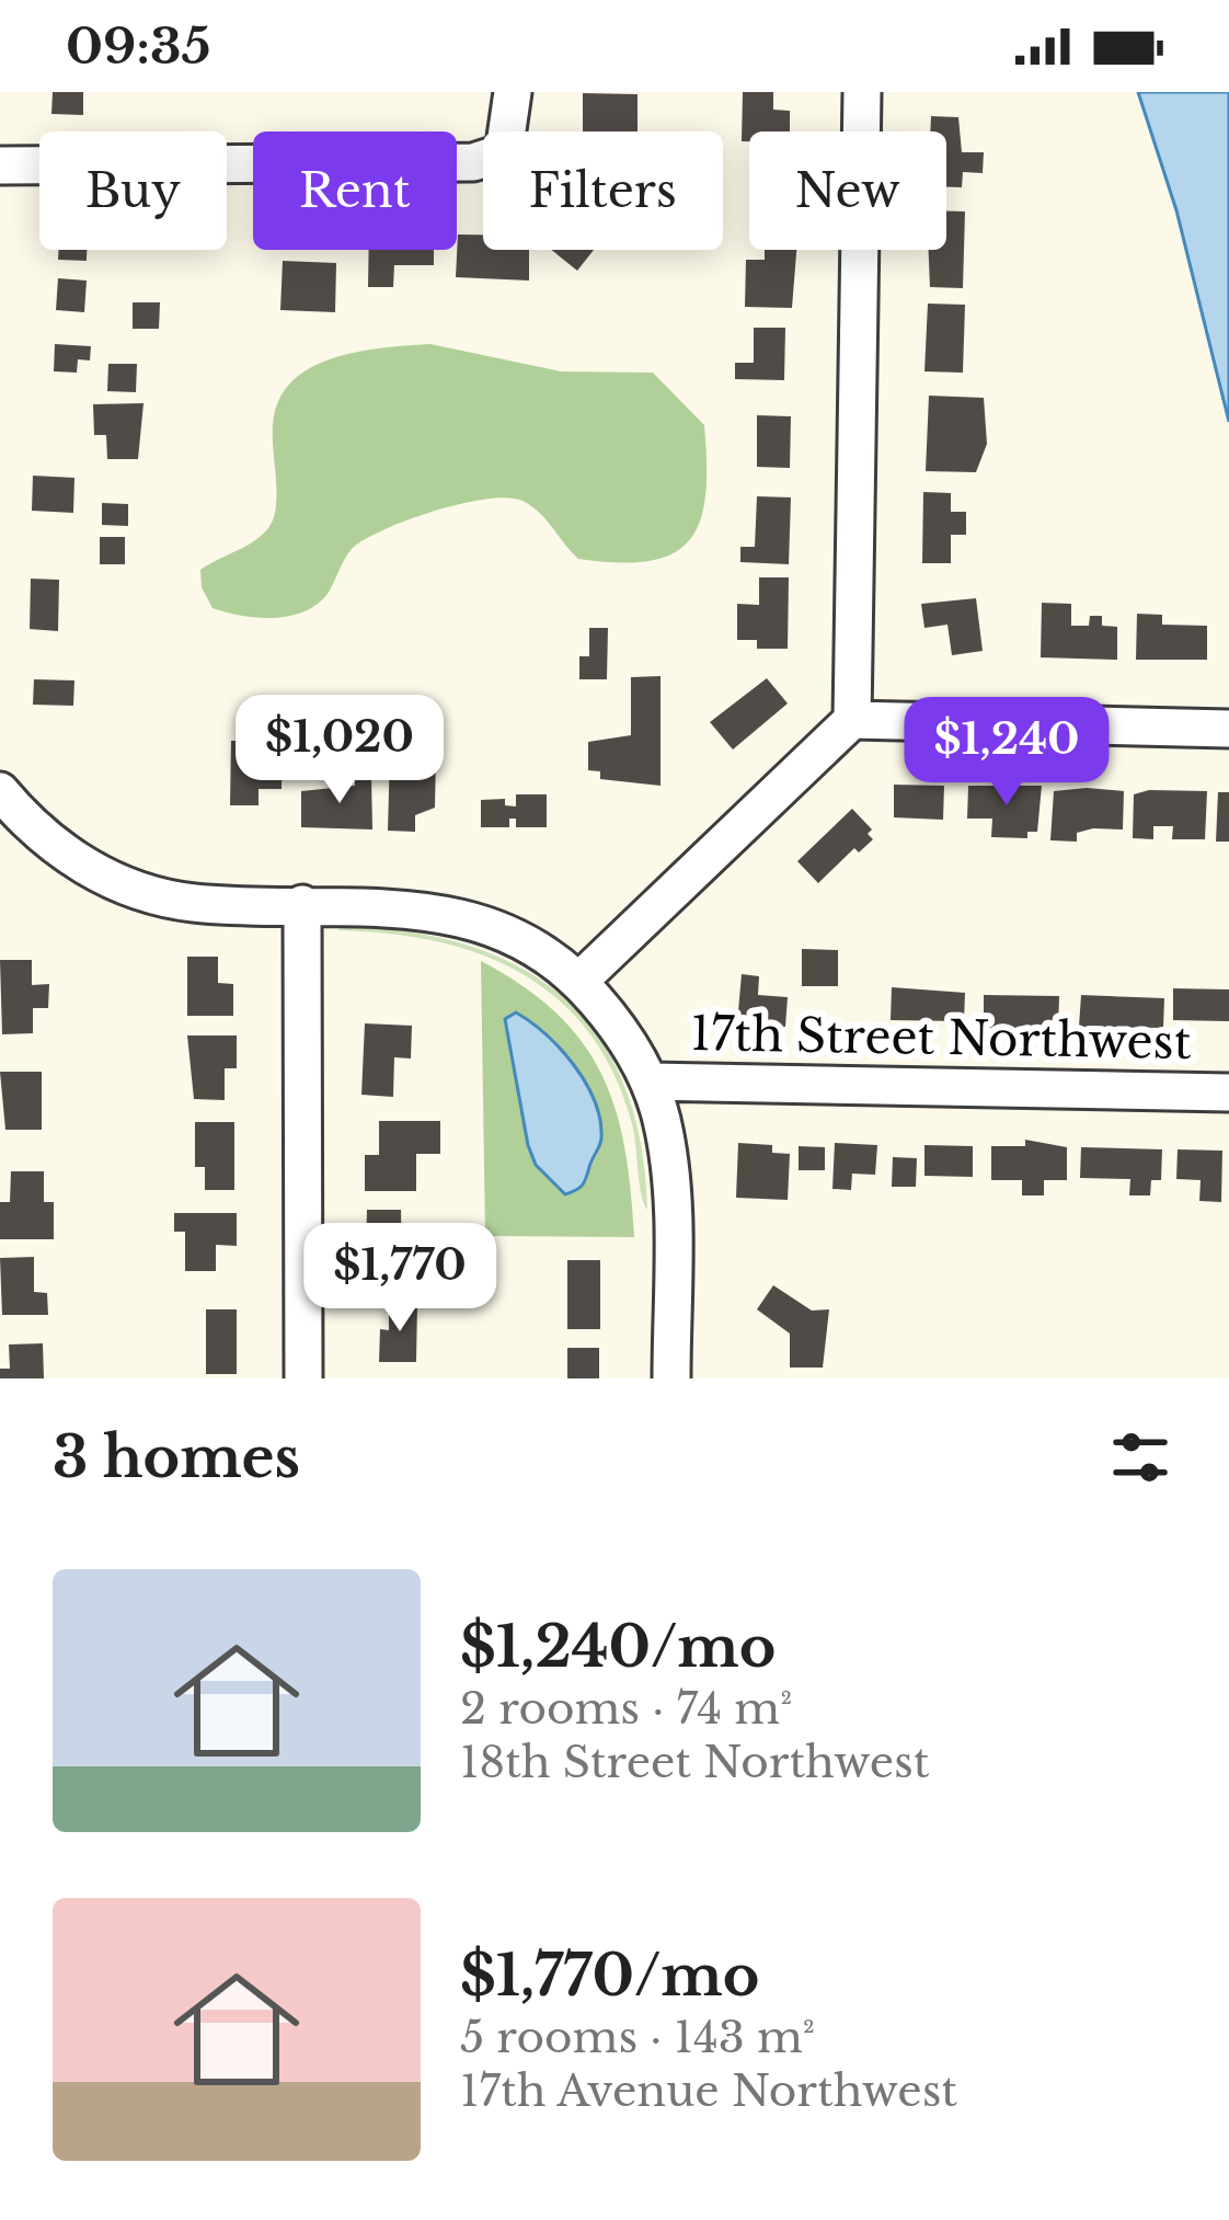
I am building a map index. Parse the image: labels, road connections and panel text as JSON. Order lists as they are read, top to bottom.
{
  "streets": {
    "street": ["17th Street Northwest"]
  },
  "page": {
    "status": "09:35",
    "chip": [
      "Buy",
      "Rent",
      "Filters",
      "New"
    ],
    "price": ["$1,020", "$1,240", "$1,770"],
    "heading": "3 homes",
    "list": [
      {
        "name": "$1,240/mo",
        "note": "2 rooms · 74 m² · 18th Street Northwest"
      },
      {
        "name": "$1,770/mo",
        "note": "5 rooms · 143 m² · 17th Avenue Northwest"
      }
    ]
  }
}
